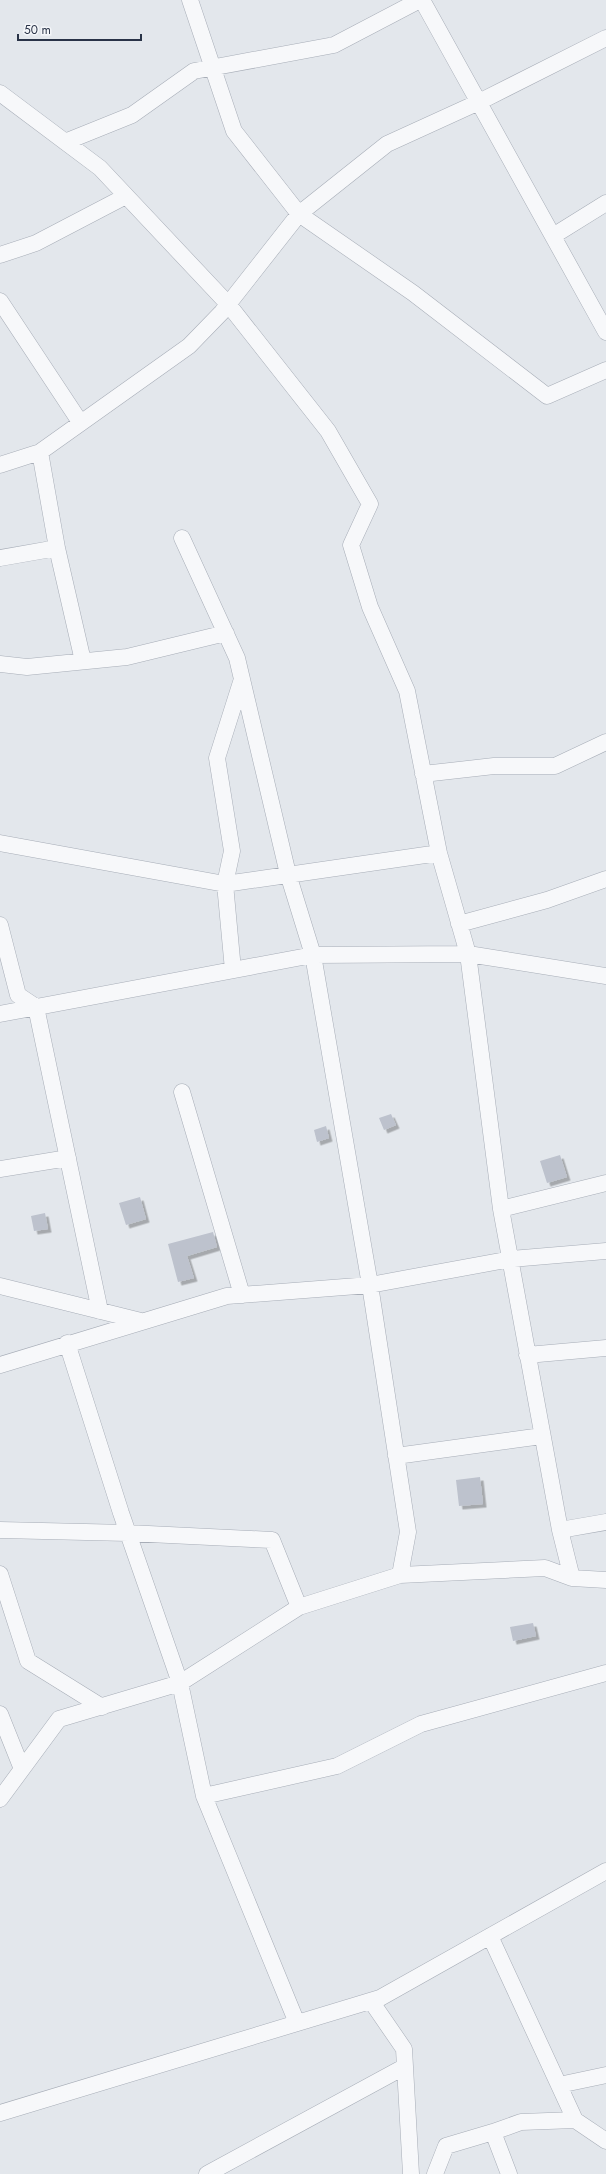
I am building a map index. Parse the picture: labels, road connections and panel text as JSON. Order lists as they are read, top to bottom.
{
  "scale_bar": "50 m"
}
